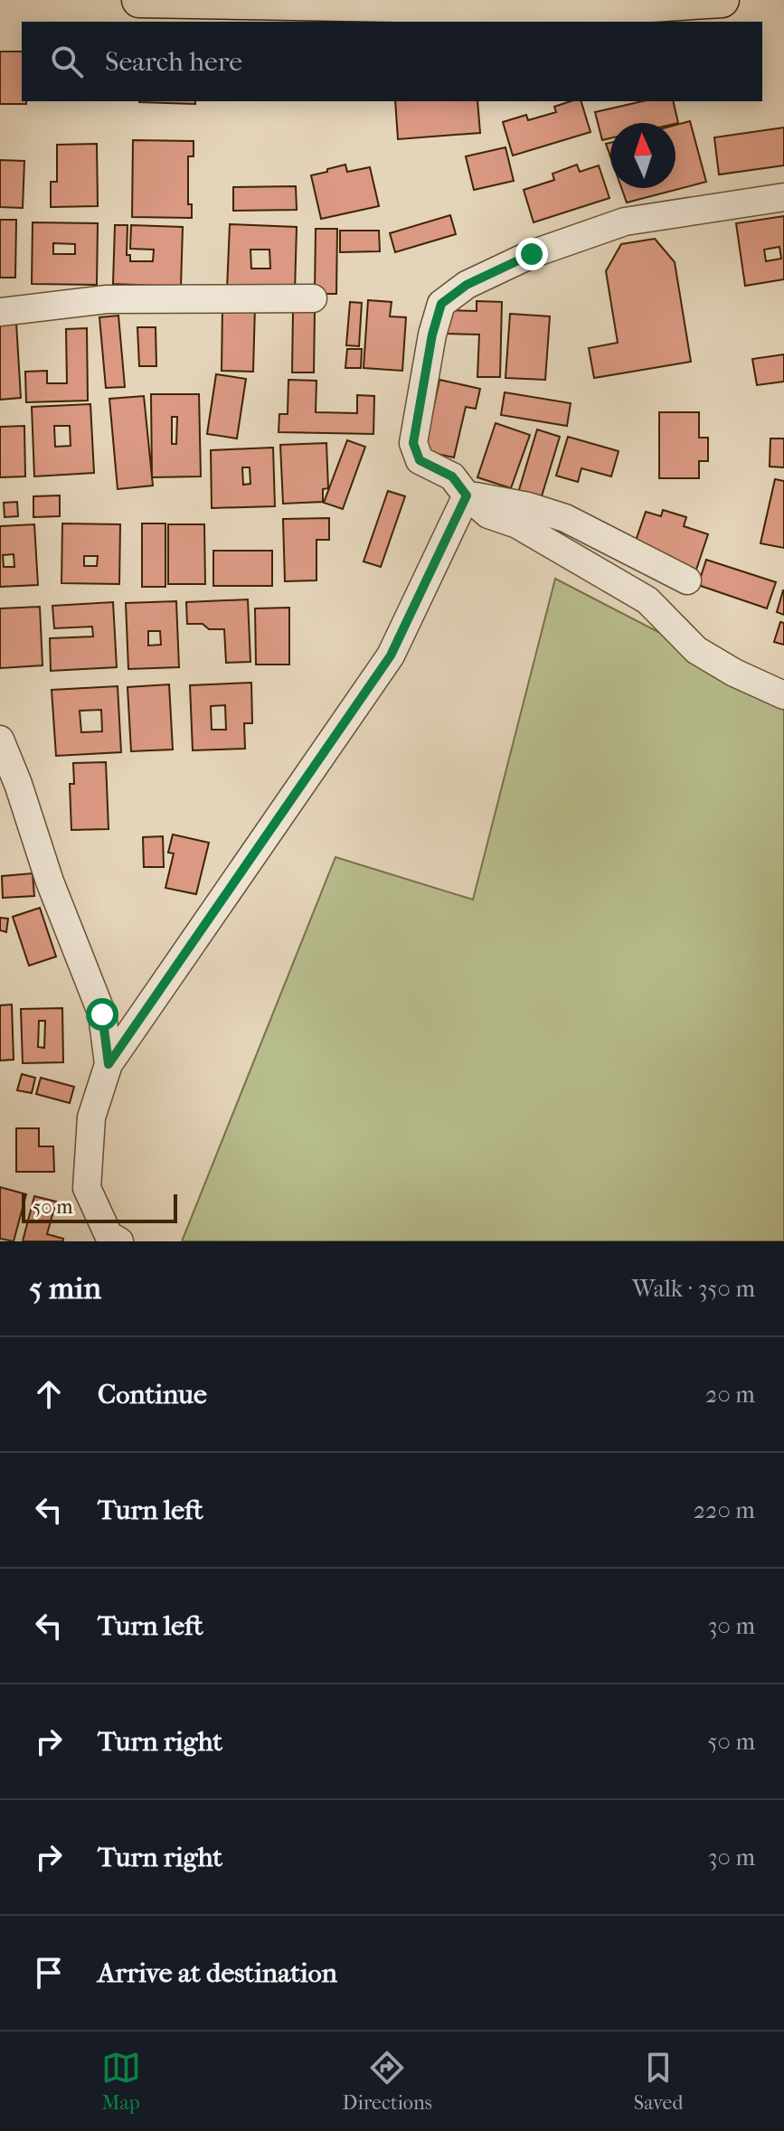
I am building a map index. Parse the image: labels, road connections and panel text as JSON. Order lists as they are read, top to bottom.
{
  "scale_bar": "50 m",
  "north": "top",
  "page": {
    "search": "Search here",
    "scale": "50 m",
    "heading": ["5 min", "Walk · 350 m"],
    "list": [
      ["Continue", "20 m"],
      ["Turn left", "220 m"],
      ["Turn left", "30 m"],
      ["Turn right", "50 m"],
      ["Turn right", "30 m"],
      "Arrive at destination"
    ],
    "nav": ["Map", "Directions", "Saved"]
  }
}
